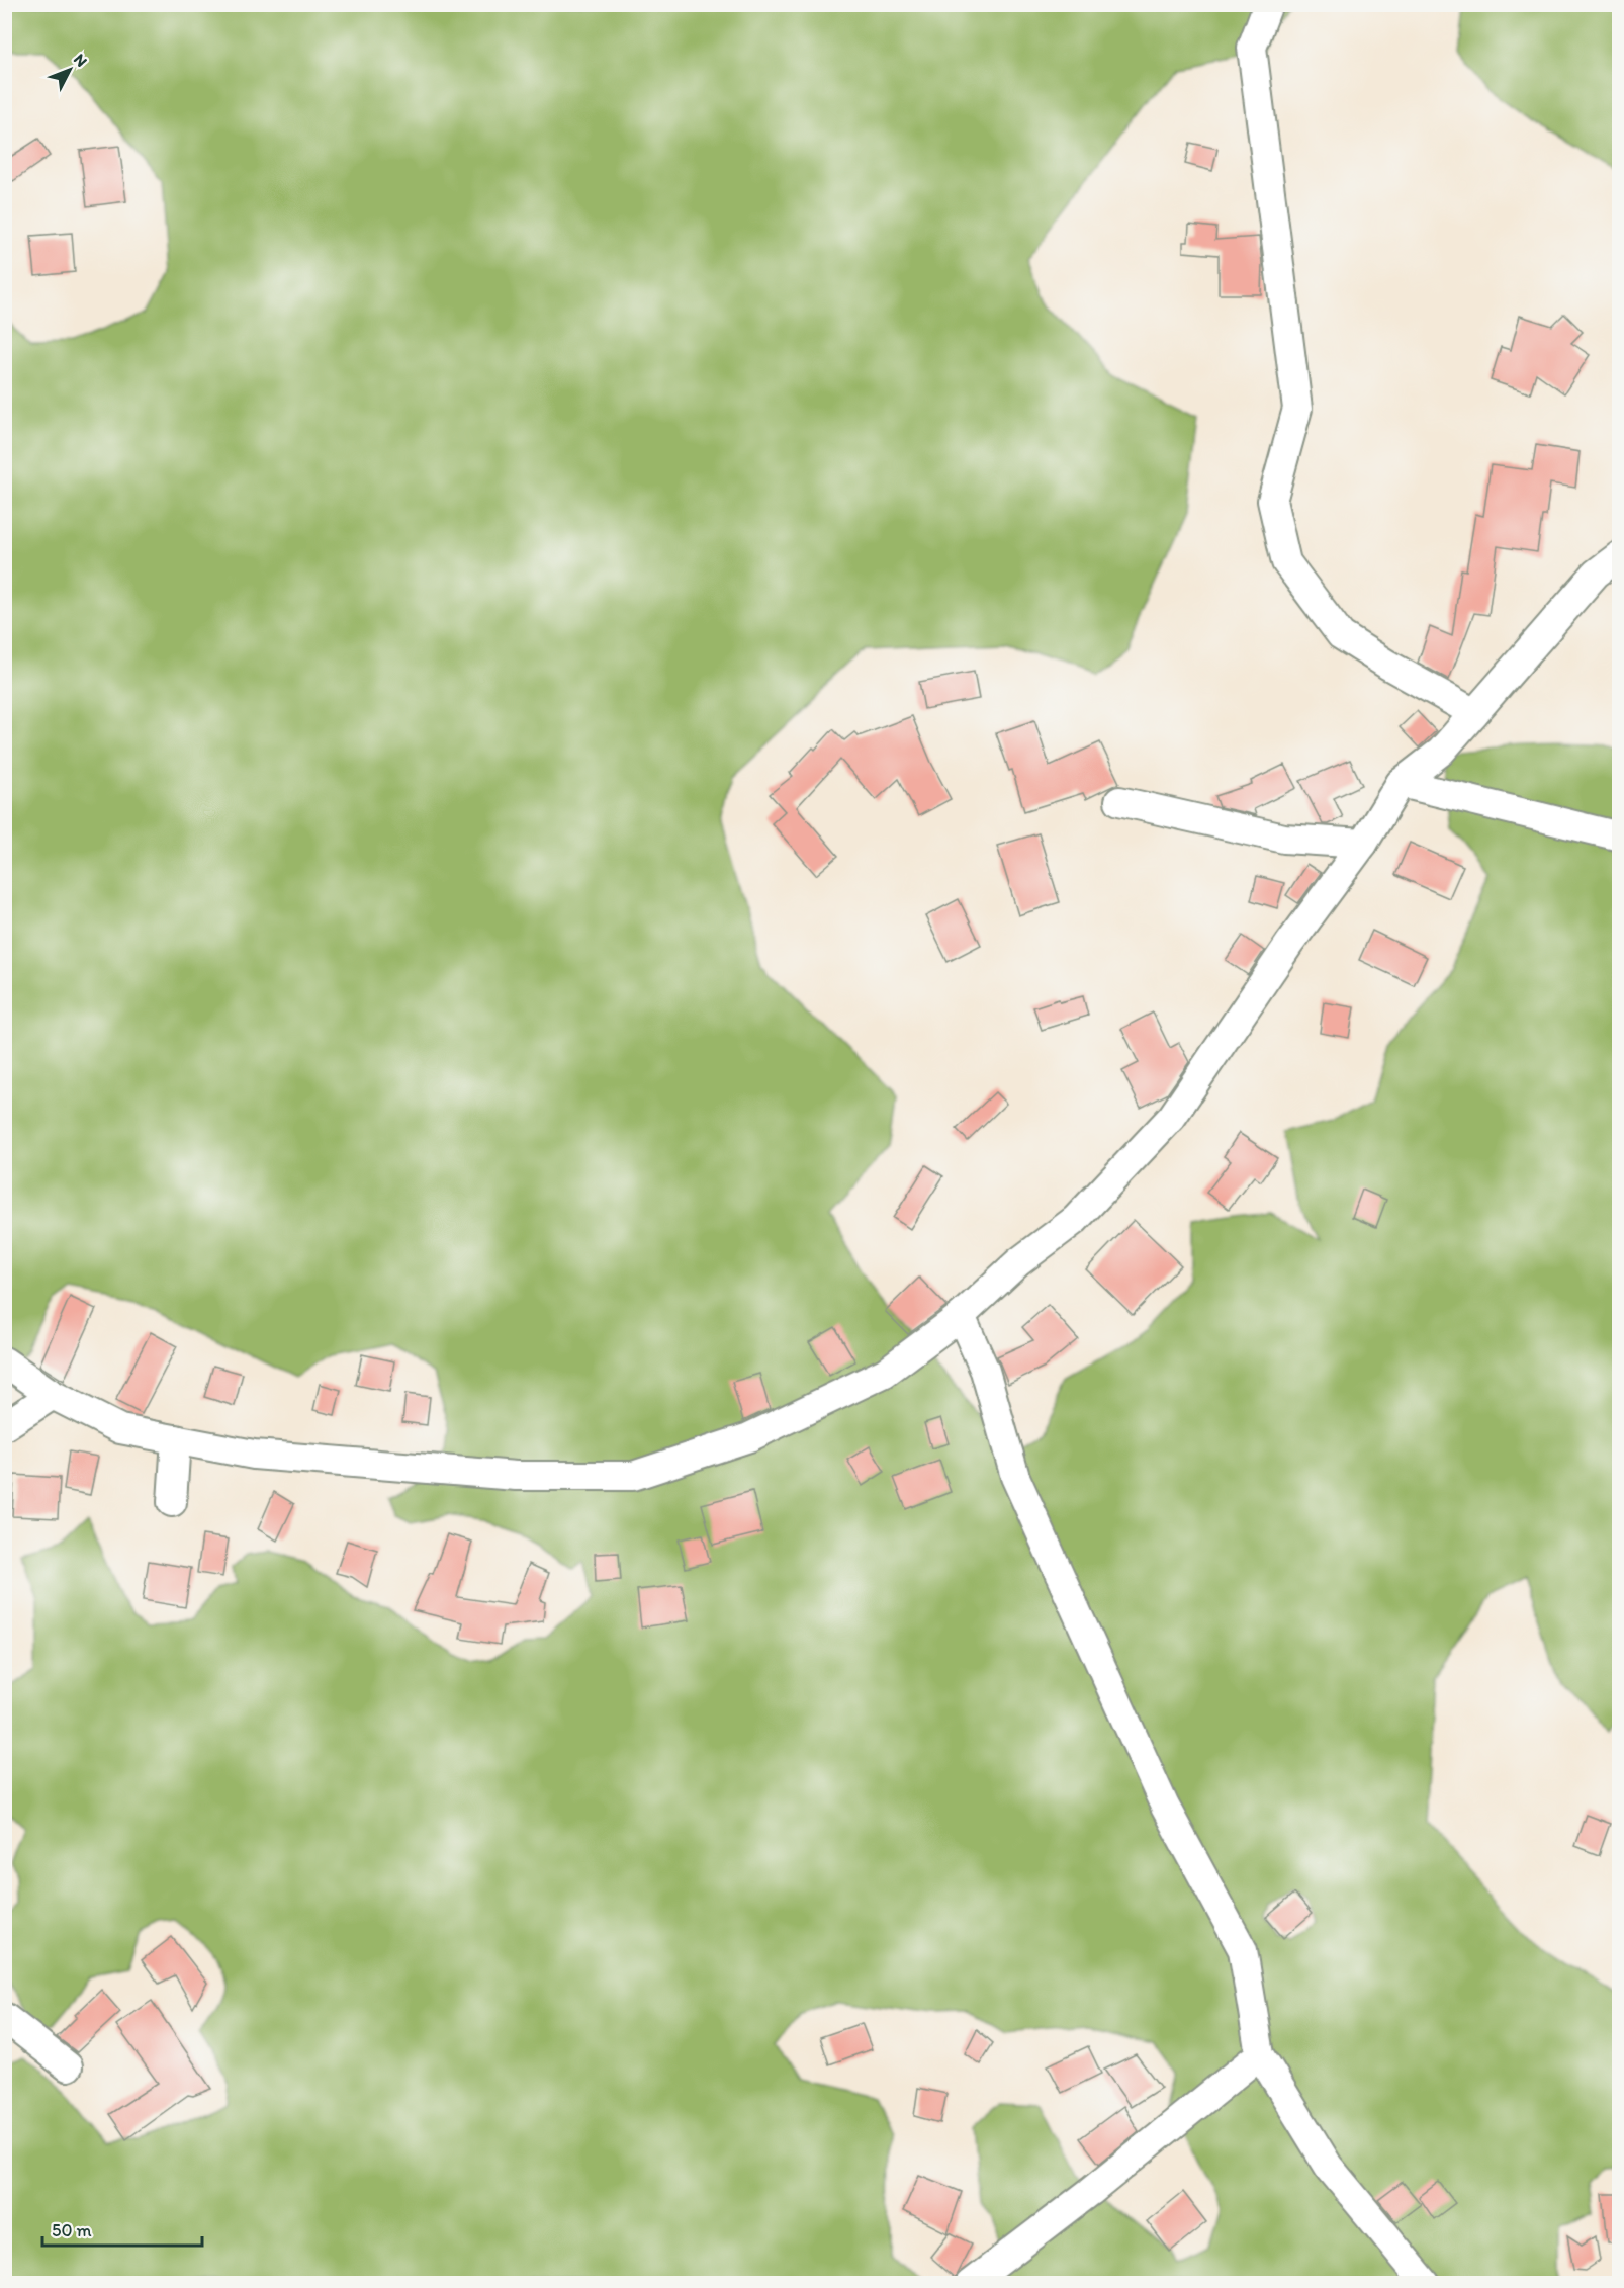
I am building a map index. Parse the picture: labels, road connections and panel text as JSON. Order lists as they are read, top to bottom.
{
  "scale_bar": "50 m",
  "north": "top right"
}
